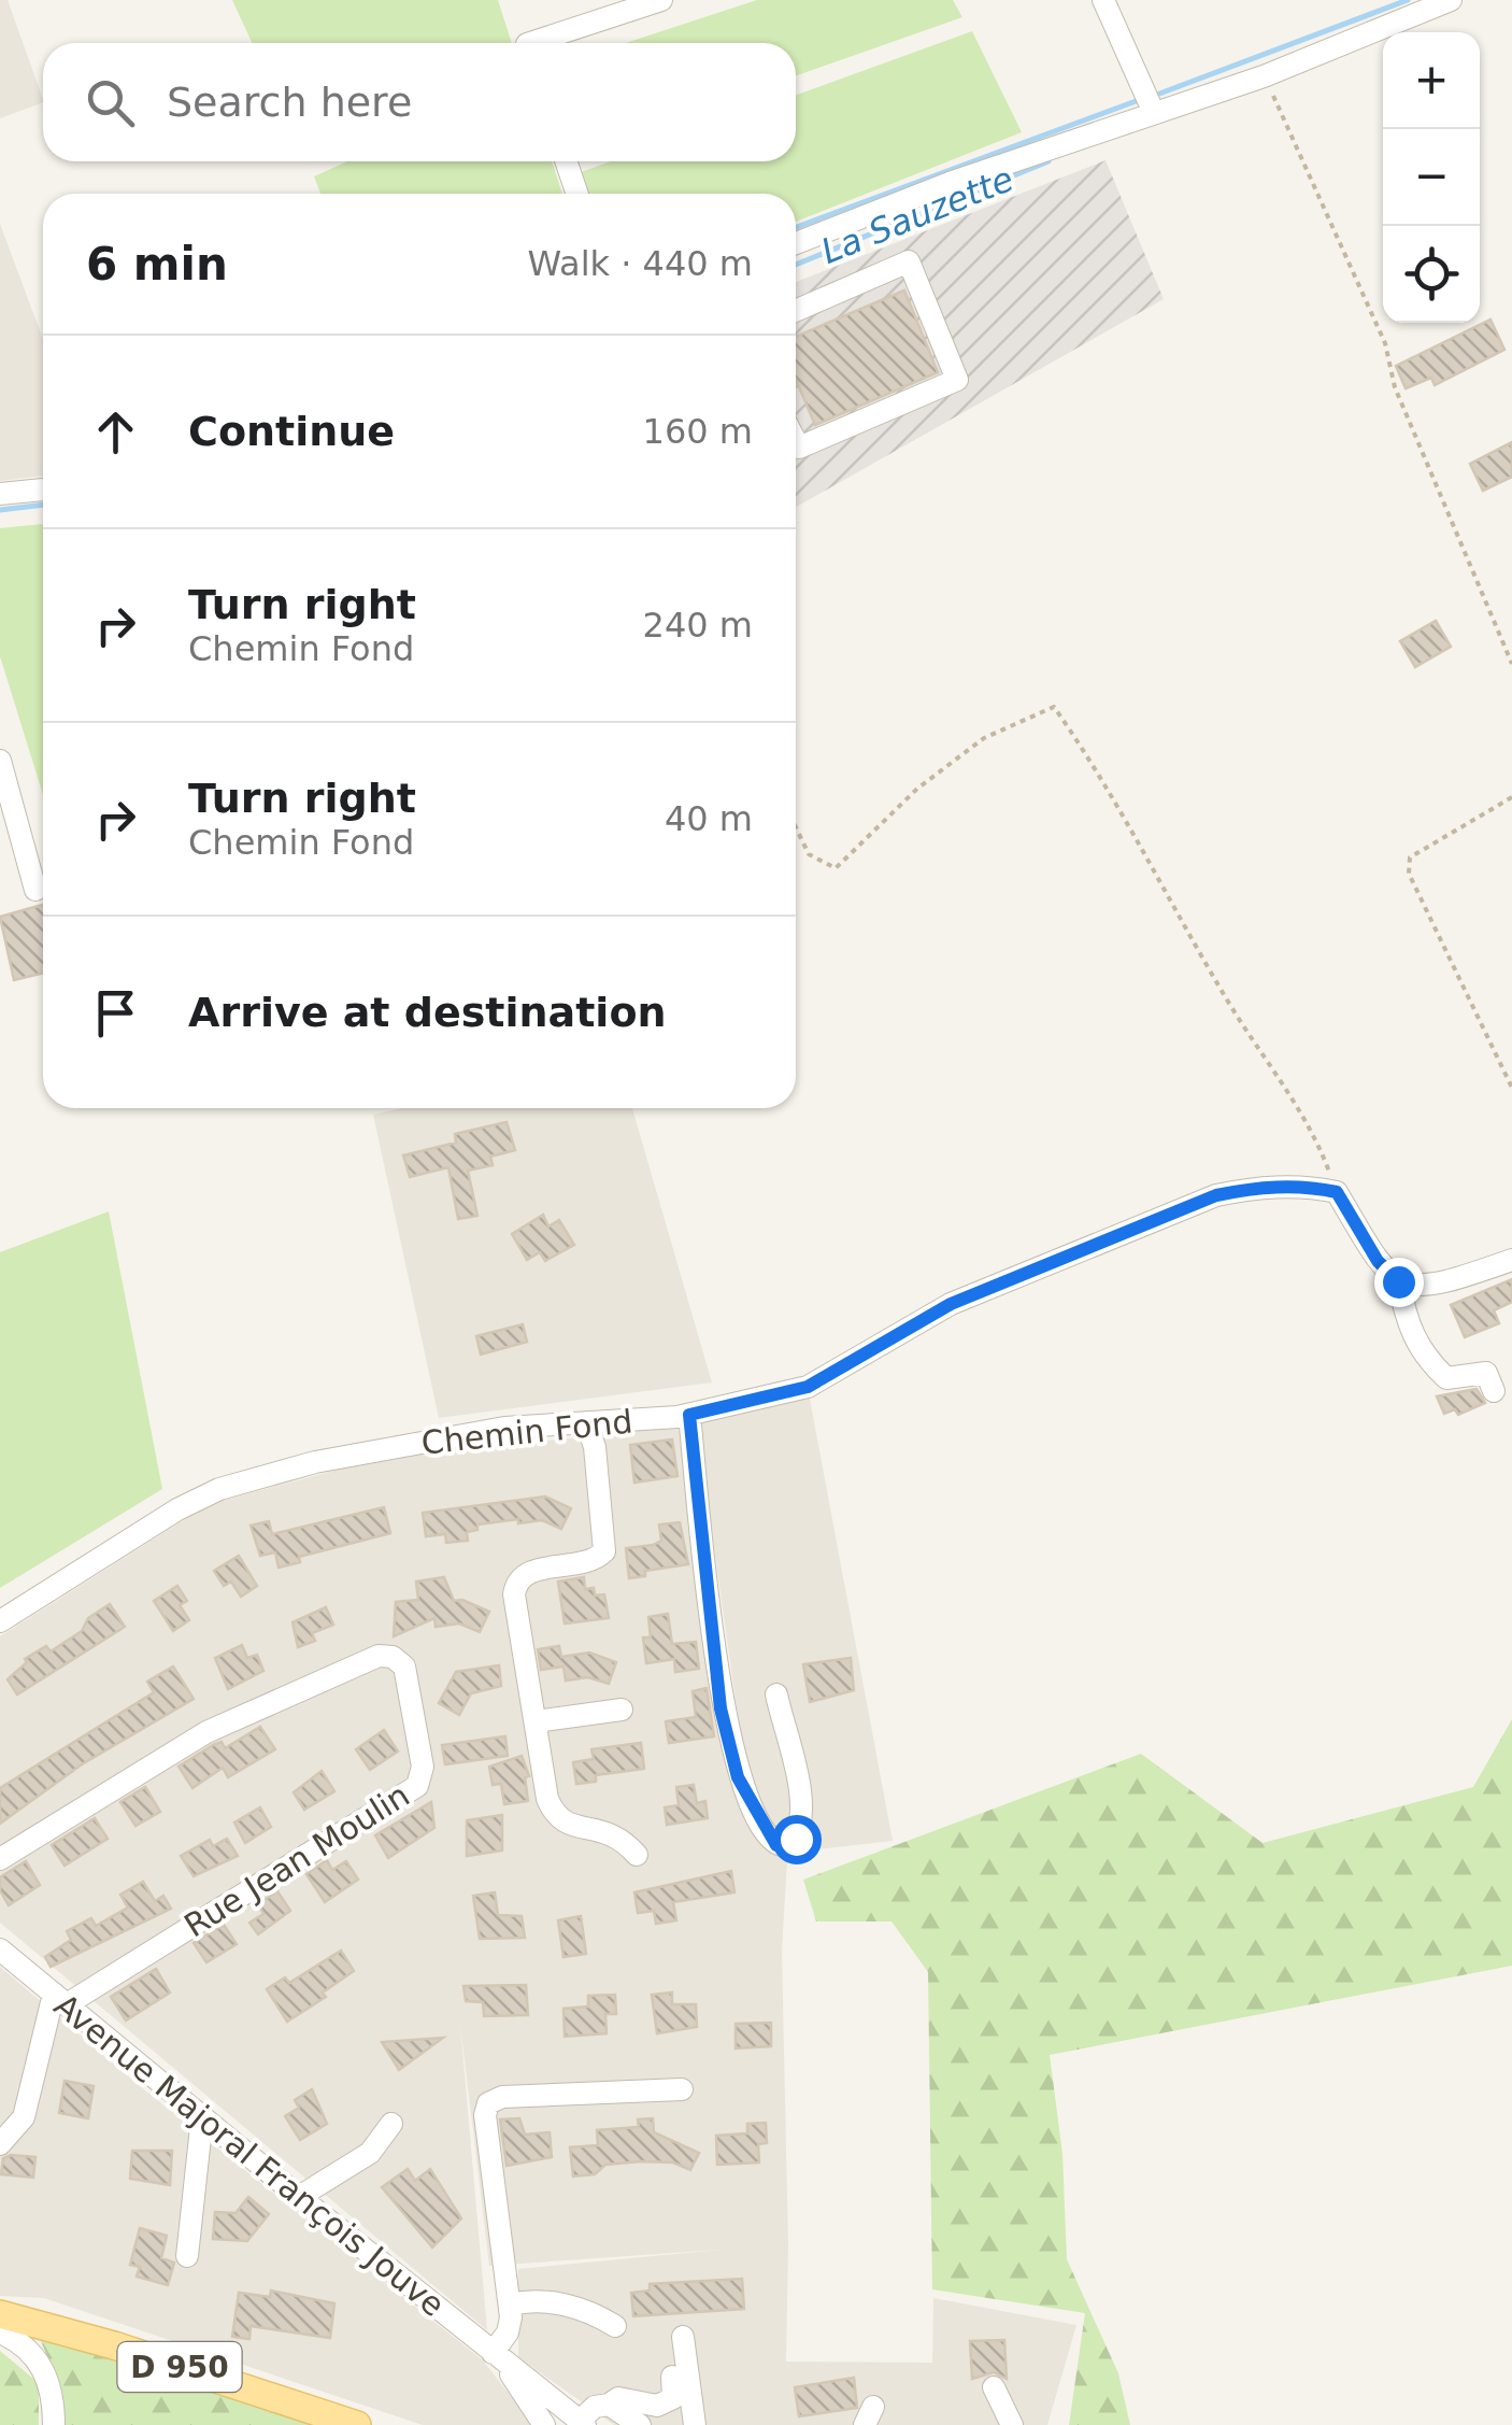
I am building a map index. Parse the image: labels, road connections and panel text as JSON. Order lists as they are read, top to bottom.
{
  "streets": {
    "main road": ["D 950"],
    "street": ["Chemin Fond", "Rue Jean Moulin", "Avenue Majoral François Jouve"]
  },
  "crossings": [
    ["Rue Jean Moulin", "Avenue Majoral François Jouve"]
  ],
  "water": ["La Sauzette"],
  "page": {
    "map_buttons": ["+", "−"],
    "search": "Search here",
    "heading": ["6 min", "Walk · 440 m"],
    "list": [
      ["Continue", "160 m"],
      ["Turn right", "Chemin Fond", "240 m"],
      ["Turn right", "Chemin Fond", "40 m"],
      "Arrive at destination"
    ]
  }
}
